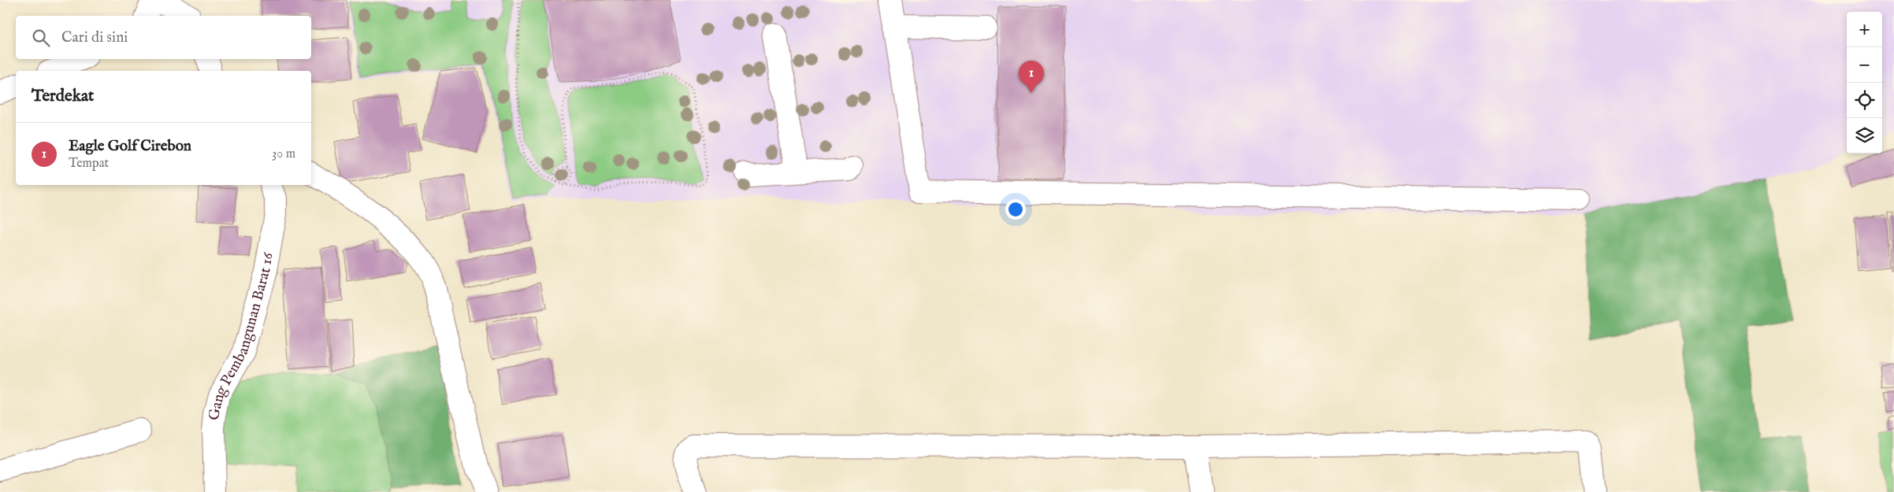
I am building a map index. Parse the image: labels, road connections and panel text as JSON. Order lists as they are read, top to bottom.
{
  "streets": {
    "street": ["Gang Pembangunan Barat 16"]
  },
  "page": {
    "map_buttons": ["+", "−"],
    "search": "Cari di sini",
    "pins": "1",
    "heading": "Terdekat",
    "list": [
      {
        "mark": "1",
        "name": "Eagle Golf Cirebon",
        "note": "Tempat",
        "value": "30 m"
      }
    ]
  }
}
